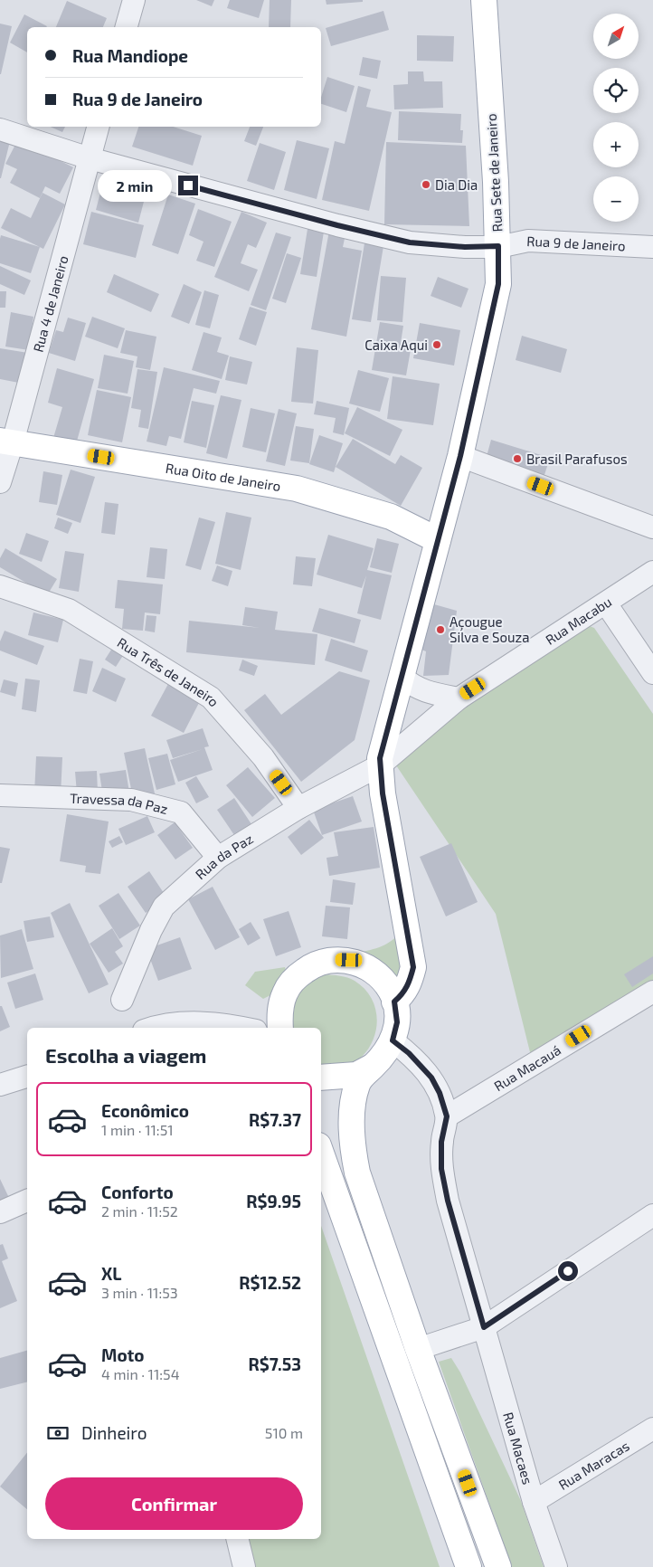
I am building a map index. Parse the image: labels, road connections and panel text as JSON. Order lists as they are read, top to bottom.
{
  "streets": {
    "main road": ["Rua Sete de Janeiro", "Rua Oito de Janeiro"],
    "street": [
      "Rua 9 de Janeiro",
      "Rua 4 de Janeiro",
      "Rua Macabu",
      "Rua Três de Janeiro",
      "Travessa da Paz",
      "Rua da Paz",
      "Rua Macauá",
      "Rua Macaes",
      "Rua Maracas"
    ]
  },
  "crossings": [
    ["Rua Sete de Janeiro", "Rua 9 de Janeiro"],
    ["Rua Sete de Janeiro", "Rua Oito de Janeiro"],
    ["Rua Sete de Janeiro", "Rua Macabu"],
    ["Rua Sete de Janeiro", "Rua da Paz"],
    ["Rua 9 de Janeiro", "Rua 4 de Janeiro"],
    ["Rua 4 de Janeiro", "Rua Oito de Janeiro"],
    ["Rua Macabu", "Rua da Paz"],
    ["Rua Três de Janeiro", "Rua da Paz"],
    ["Travessa da Paz", "Rua da Paz"],
    ["Rua Macauá", "Rua Macaes"],
    ["Rua Macaes", "Rua Maracas"]
  ],
  "places": [
    "Dia Dia",
    "Caixa Aqui",
    "Brasil Parafusos",
    "Açougue Silva e Souza"
  ],
  "north": "top right",
  "page": {
    "map_buttons": ["+", "−"],
    "banner": ["Rua Mandiope", "Rua 9 de Janeiro"],
    "bubble": "2 min",
    "heading": "Escolha a viagem",
    "list": [
      {
        "name": "Econômico",
        "note": "1 min · 11:51",
        "value": "R$7.37"
      },
      {
        "name": "Conforto",
        "note": "2 min · 11:52",
        "value": "R$9.95"
      },
      {
        "name": "XL",
        "note": "3 min · 11:53",
        "value": "R$12.52"
      },
      {
        "name": "Moto",
        "note": "4 min · 11:54",
        "value": "R$7.53"
      }
    ],
    "pay": ["Dinheiro", "510 m"],
    "buttons": "Confirmar"
  }
}
